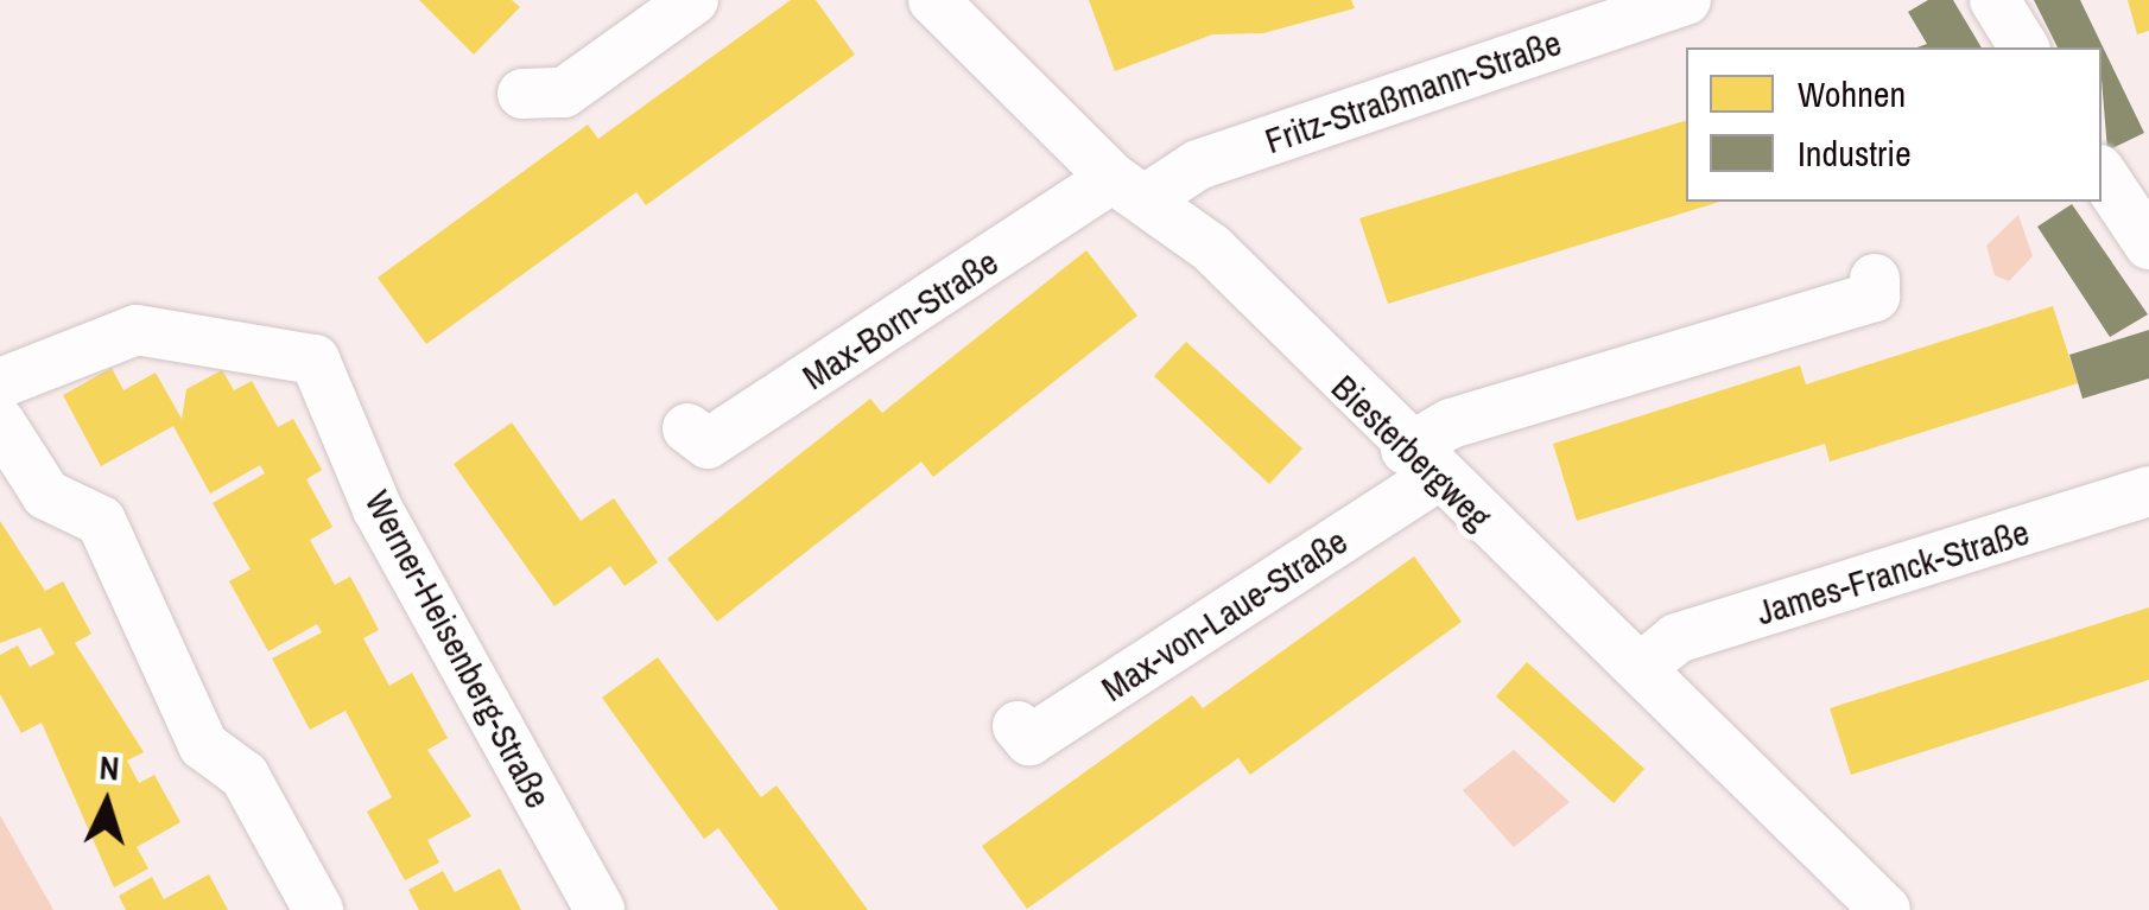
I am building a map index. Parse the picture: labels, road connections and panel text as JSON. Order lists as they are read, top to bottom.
{
  "streets": {
    "street": [
      "Fritz-Straßmann-Straße",
      "Max-Born-Straße",
      "Biesterbergweg",
      "James-Franck-Straße",
      "Max-von-Laue-Straße",
      "Werner-Heisenberg-Straße"
    ]
  },
  "crossings": [
    ["Fritz-Straßmann-Straße", "Max-Born-Straße"],
    ["Fritz-Straßmann-Straße", "Biesterbergweg"],
    ["Max-Born-Straße", "Biesterbergweg"],
    ["Biesterbergweg", "James-Franck-Straße"],
    ["Biesterbergweg", "Max-von-Laue-Straße"]
  ],
  "legend": ["Wohnen", "Industrie"],
  "north": "top"
}
